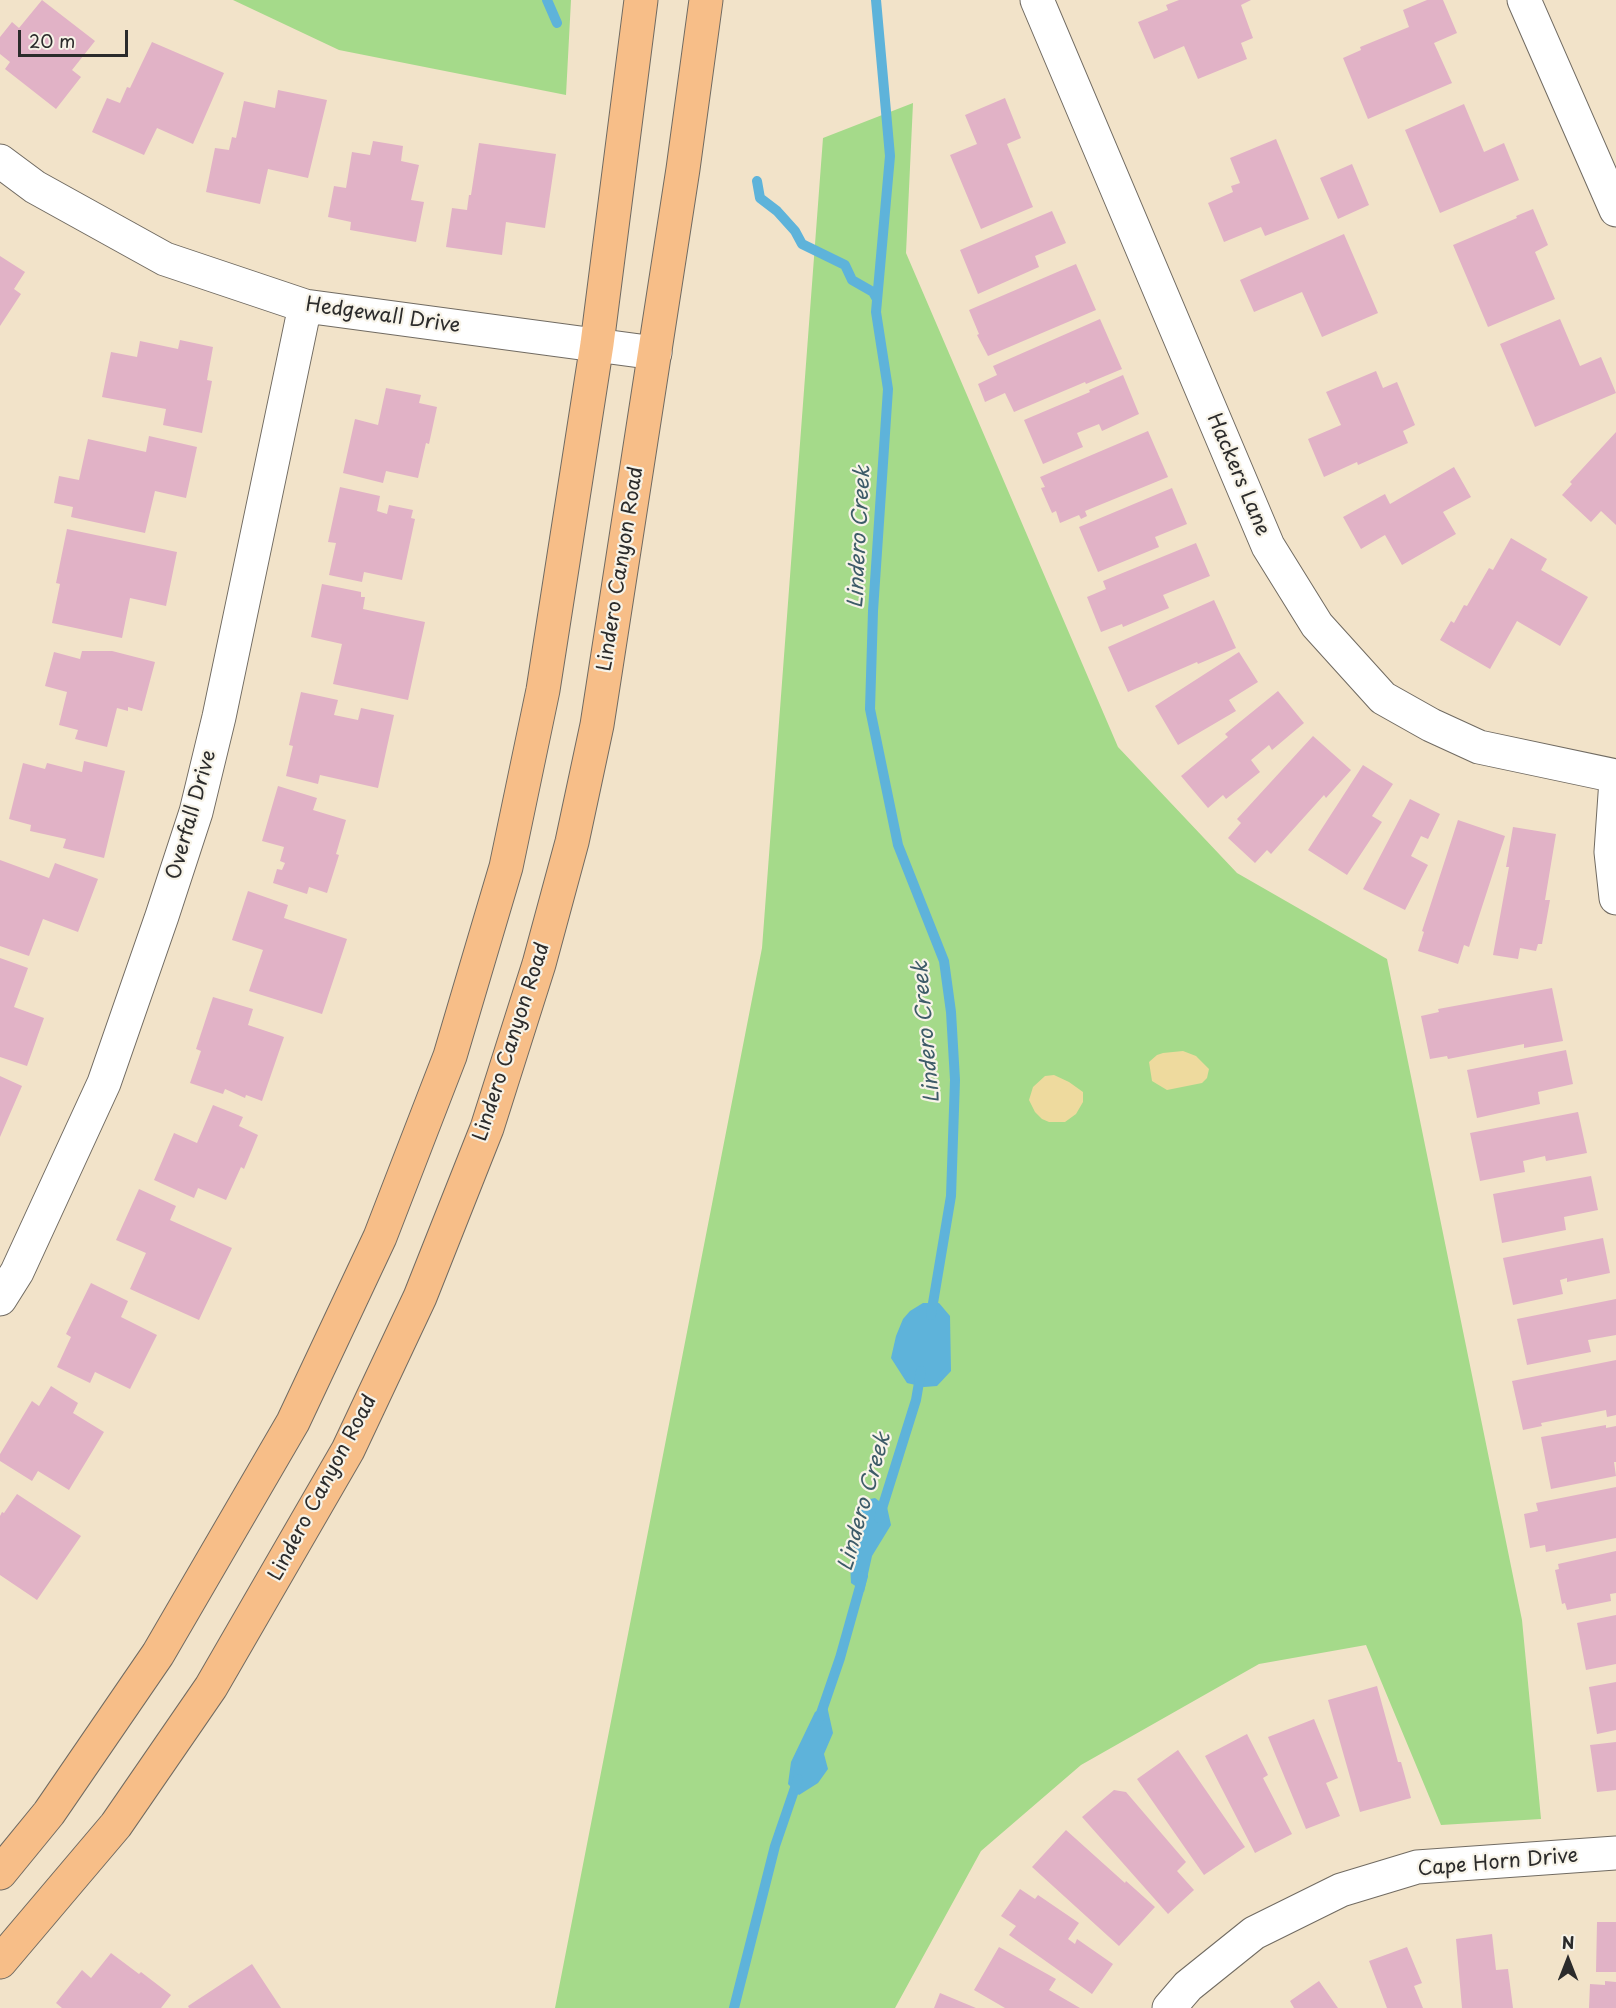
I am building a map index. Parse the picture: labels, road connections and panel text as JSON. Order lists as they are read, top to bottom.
{
  "streets": {
    "main road": ["Lindero Canyon Road"],
    "street": [
      "Hedgewall Drive",
      "Hackers Lane",
      "Overfall Drive",
      "Cape Horn Drive"
    ]
  },
  "crossings": [
    ["Hedgewall Drive", "Lindero Canyon Road"],
    ["Hedgewall Drive", "Overfall Drive"]
  ],
  "water": ["Lindero Creek"],
  "scale_bar": "20 m",
  "north": "top"
}
